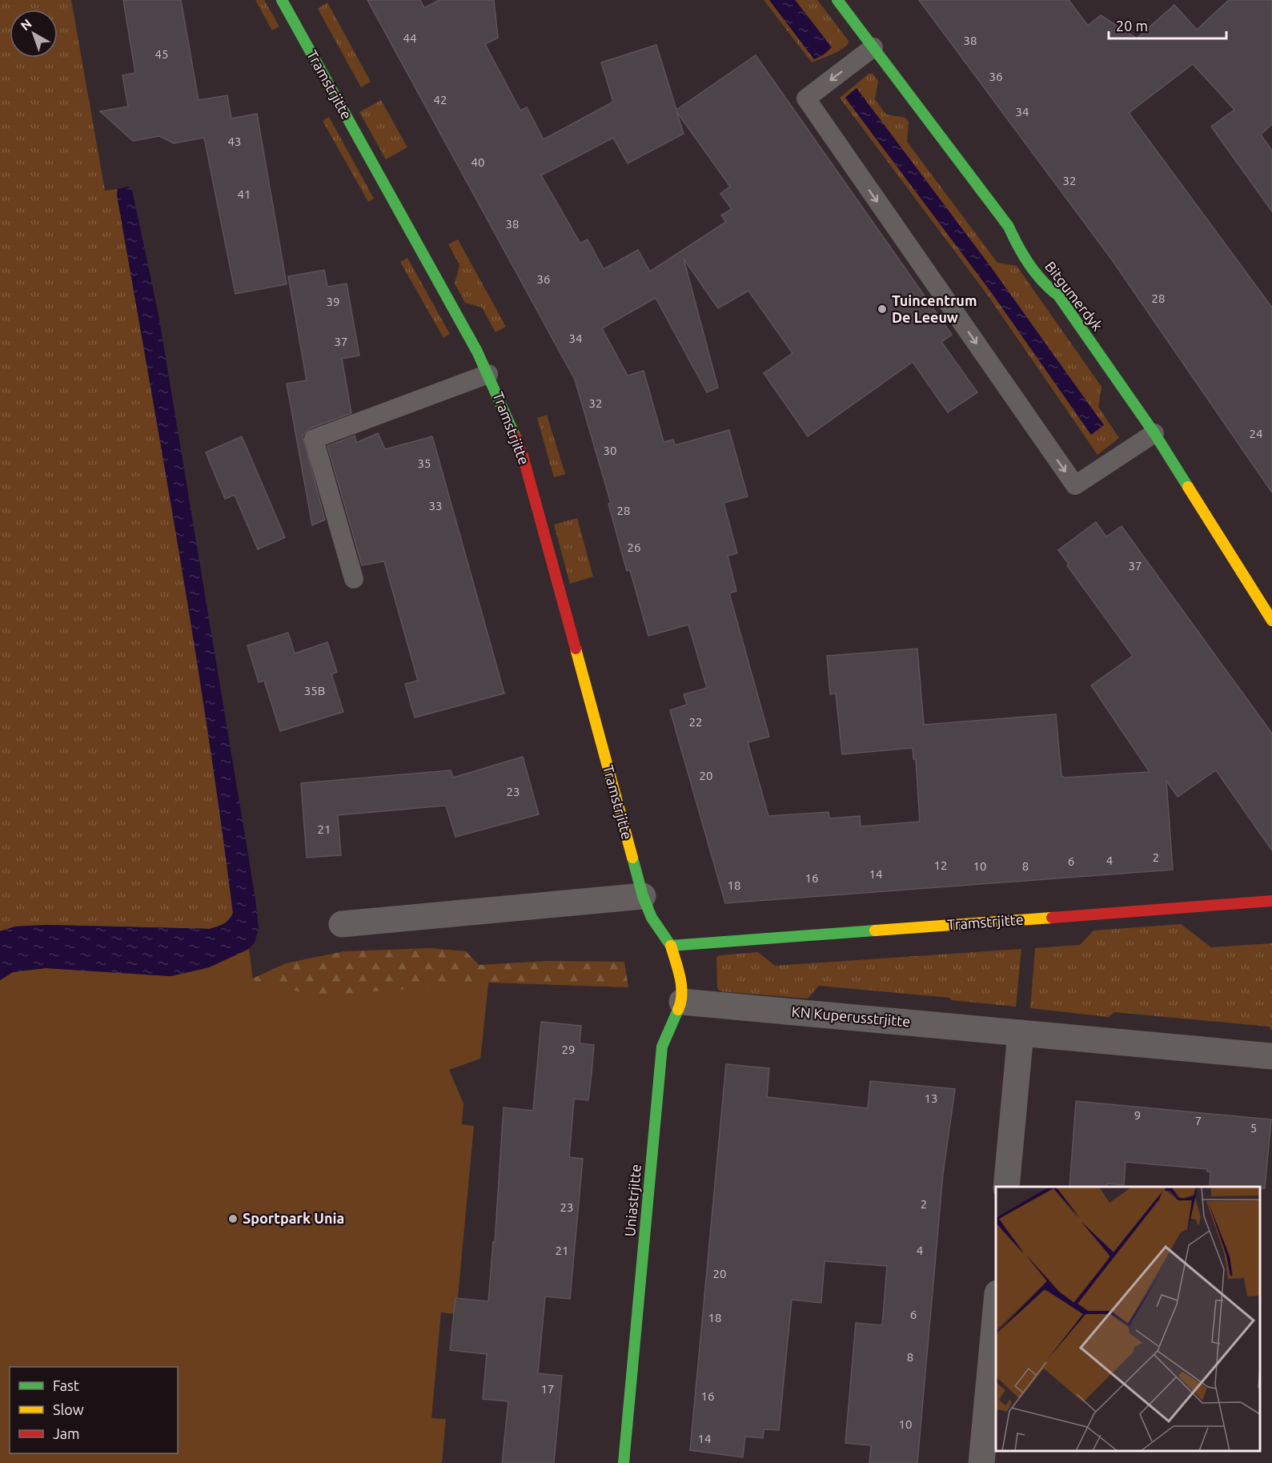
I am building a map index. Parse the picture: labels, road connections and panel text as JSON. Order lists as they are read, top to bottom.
{
  "streets": {
    "street": [
      "Tramstrjitte",
      "Bitgumerdyk",
      "KN Kuperusstrjitte",
      "Uniastrjitte"
    ]
  },
  "crossings": [
    ["KN Kuperusstrjitte", "Uniastrjitte"]
  ],
  "places": ["Tuincentrum De Leeuw", "Sportpark Unia"],
  "house_numbers": [
    "44",
    "38",
    "45",
    "36",
    "42",
    "34",
    "43",
    "40",
    "32",
    "41",
    "38",
    "36",
    "28",
    "39",
    "34",
    "37",
    "32",
    "24",
    "30",
    "35",
    "33",
    "28",
    "26",
    "37",
    "35B",
    "22",
    "20",
    "23",
    "21",
    "2",
    "4",
    "6",
    "12",
    "10",
    "8",
    "14",
    "16",
    "18",
    "29",
    "13",
    "9",
    "7",
    "5",
    "2",
    "23",
    "21",
    "4",
    "20",
    "6",
    "18",
    "8",
    "17",
    "16",
    "10",
    "14"
  ],
  "legend": ["Fast", "Slow", "Jam"],
  "scale_bar": "20 m",
  "north": "top left"
}
